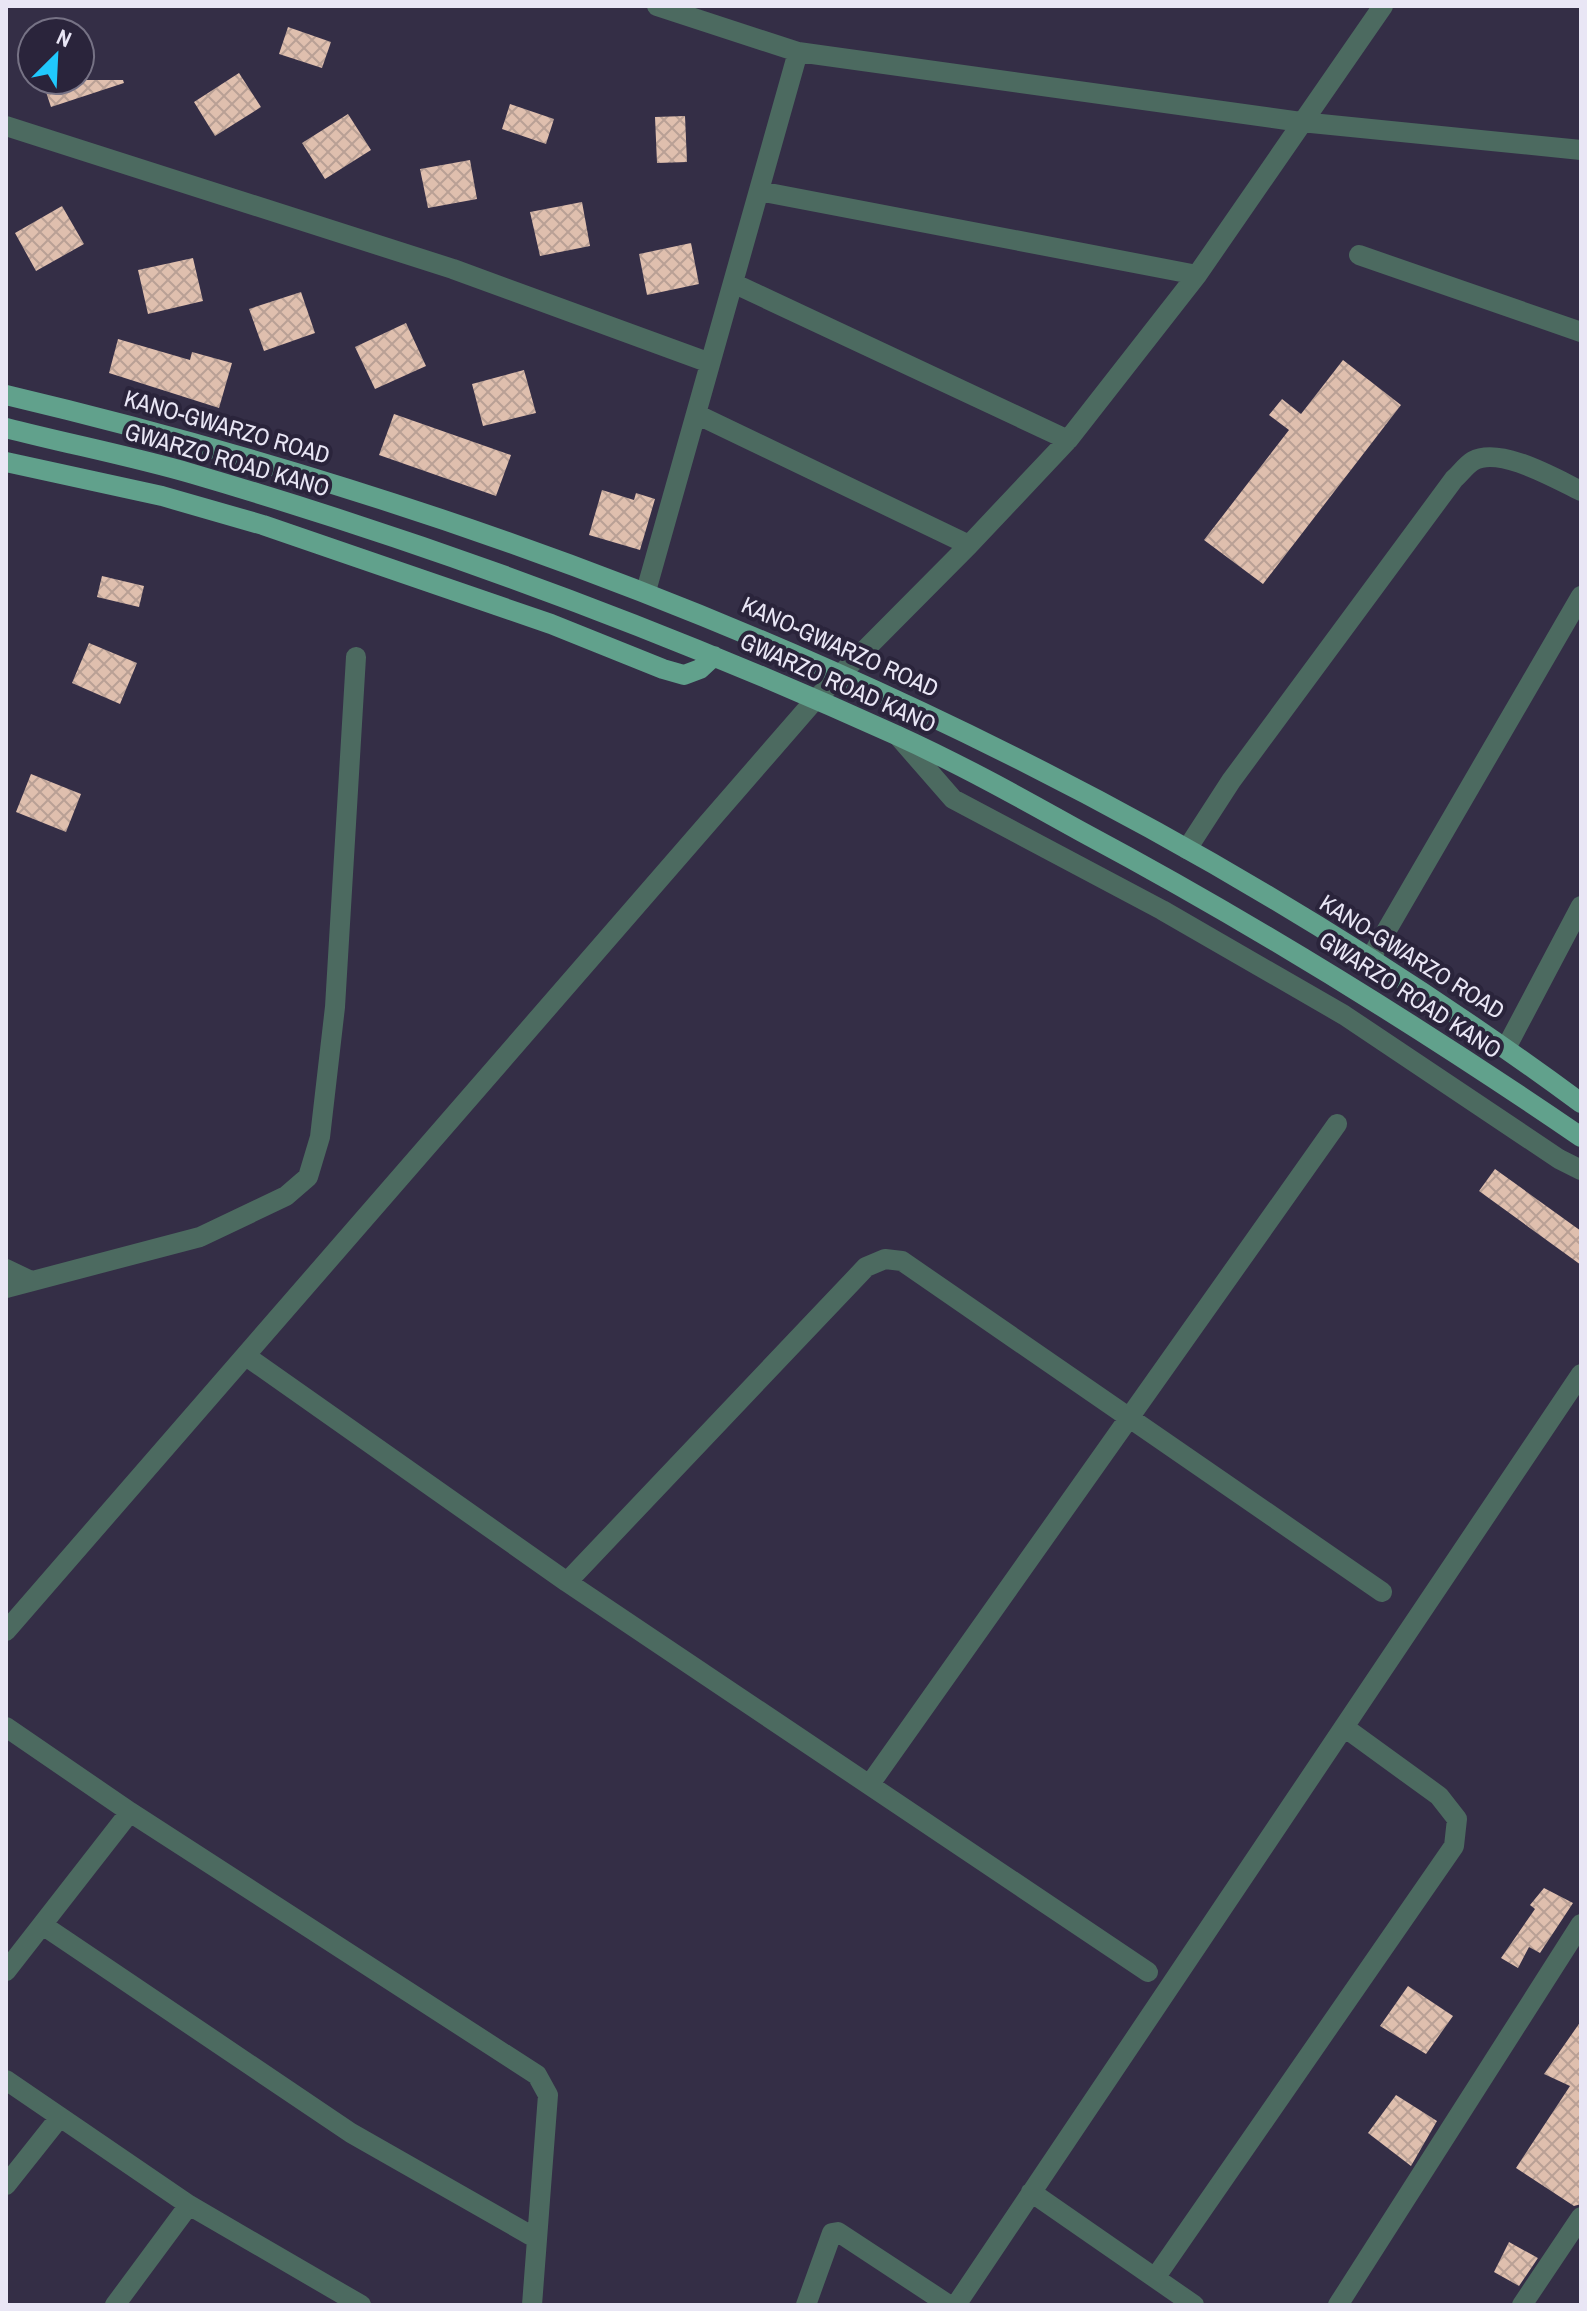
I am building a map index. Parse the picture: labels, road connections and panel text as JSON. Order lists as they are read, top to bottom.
{
  "streets": {
    "main road": ["KANO-GWARZO ROAD", "GWARZO ROAD KANO"]
  },
  "north": "top right"
}
